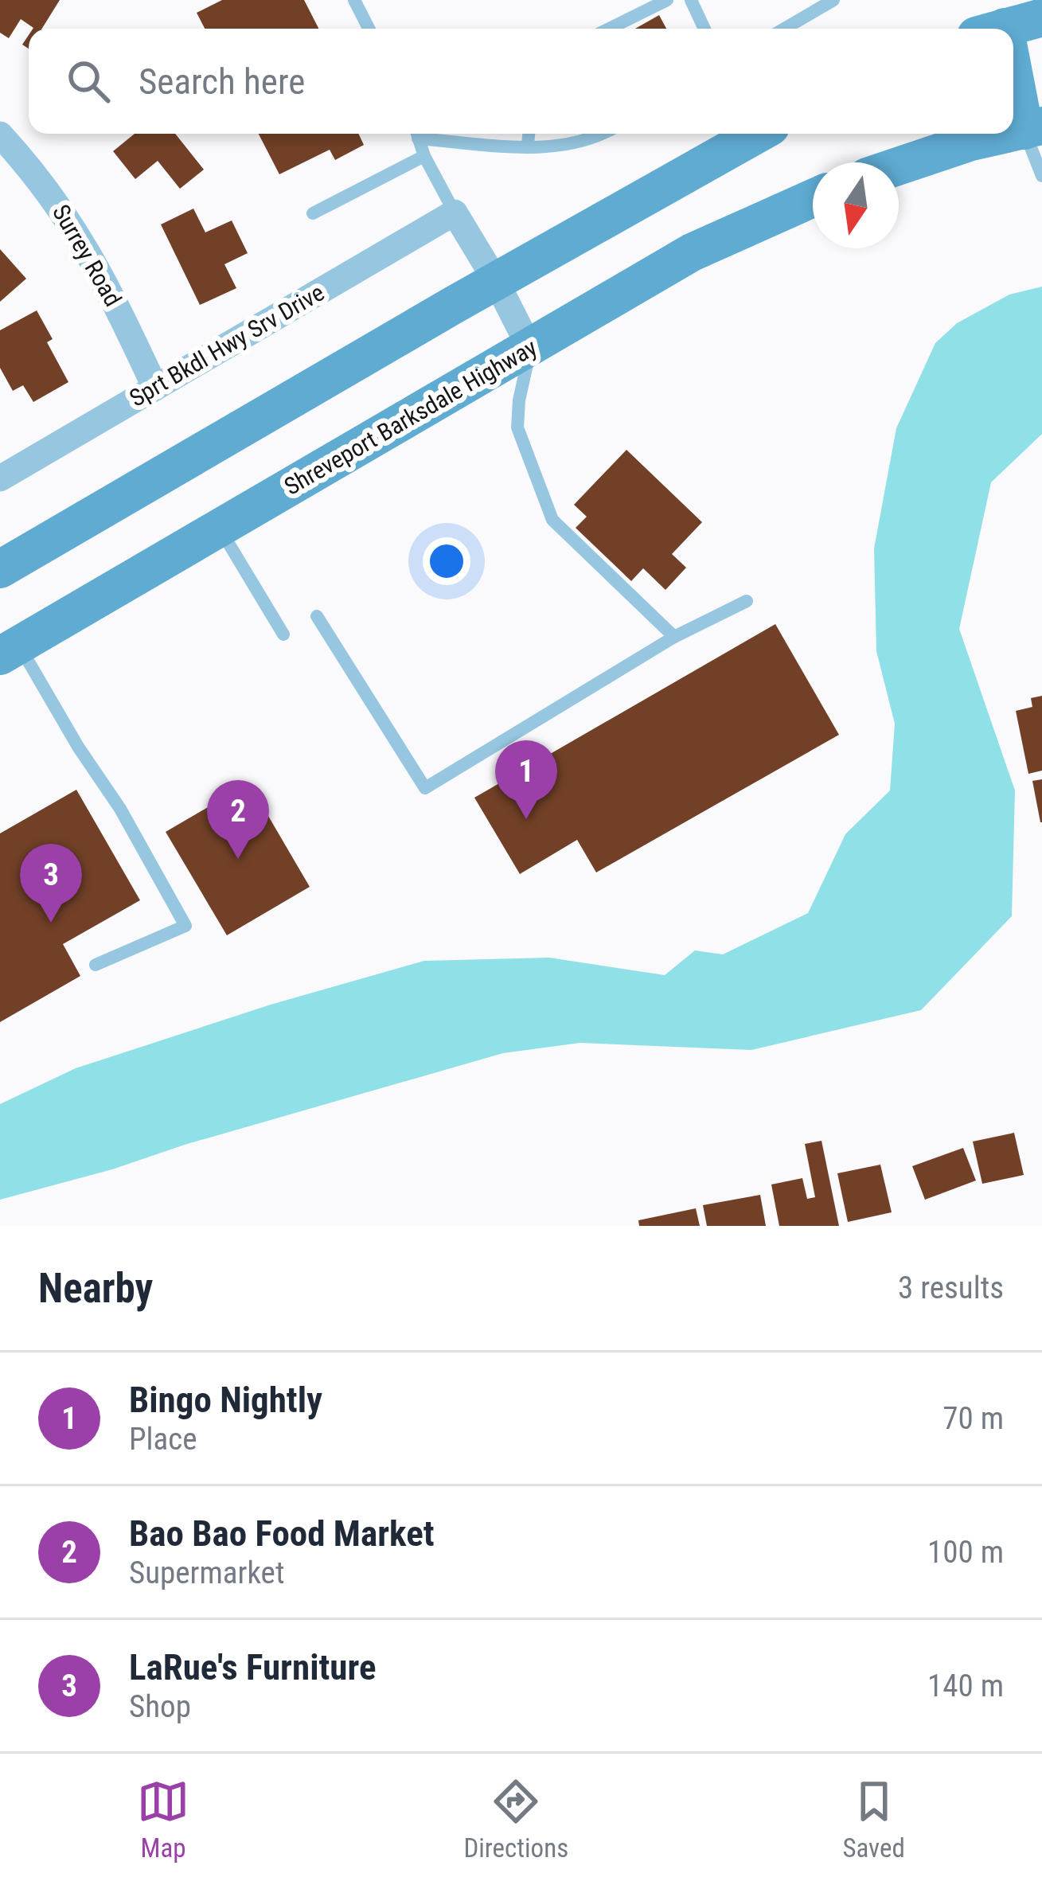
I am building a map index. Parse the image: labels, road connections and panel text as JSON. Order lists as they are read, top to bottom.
{
  "streets": {
    "main road": ["Shreveport Barksdale Highway"],
    "street": ["Surrey Road", "Sprt Bkdl Hwy Srv Drive"]
  },
  "crossings": [
    ["Surrey Road", "Sprt Bkdl Hwy Srv Drive"]
  ],
  "north": "bottom",
  "page": {
    "search": "Search here",
    "pins": ["1", "2", "3"],
    "heading": ["Nearby", "3 results"],
    "list": [
      {
        "mark": "1",
        "name": "Bingo Nightly",
        "note": "Place",
        "value": "70 m"
      },
      {
        "mark": "2",
        "name": "Bao Bao Food Market",
        "note": "Supermarket",
        "value": "100 m"
      },
      {
        "mark": "3",
        "name": "LaRue's Furniture",
        "note": "Shop",
        "value": "140 m"
      }
    ],
    "nav": ["Map", "Directions", "Saved"]
  }
}
